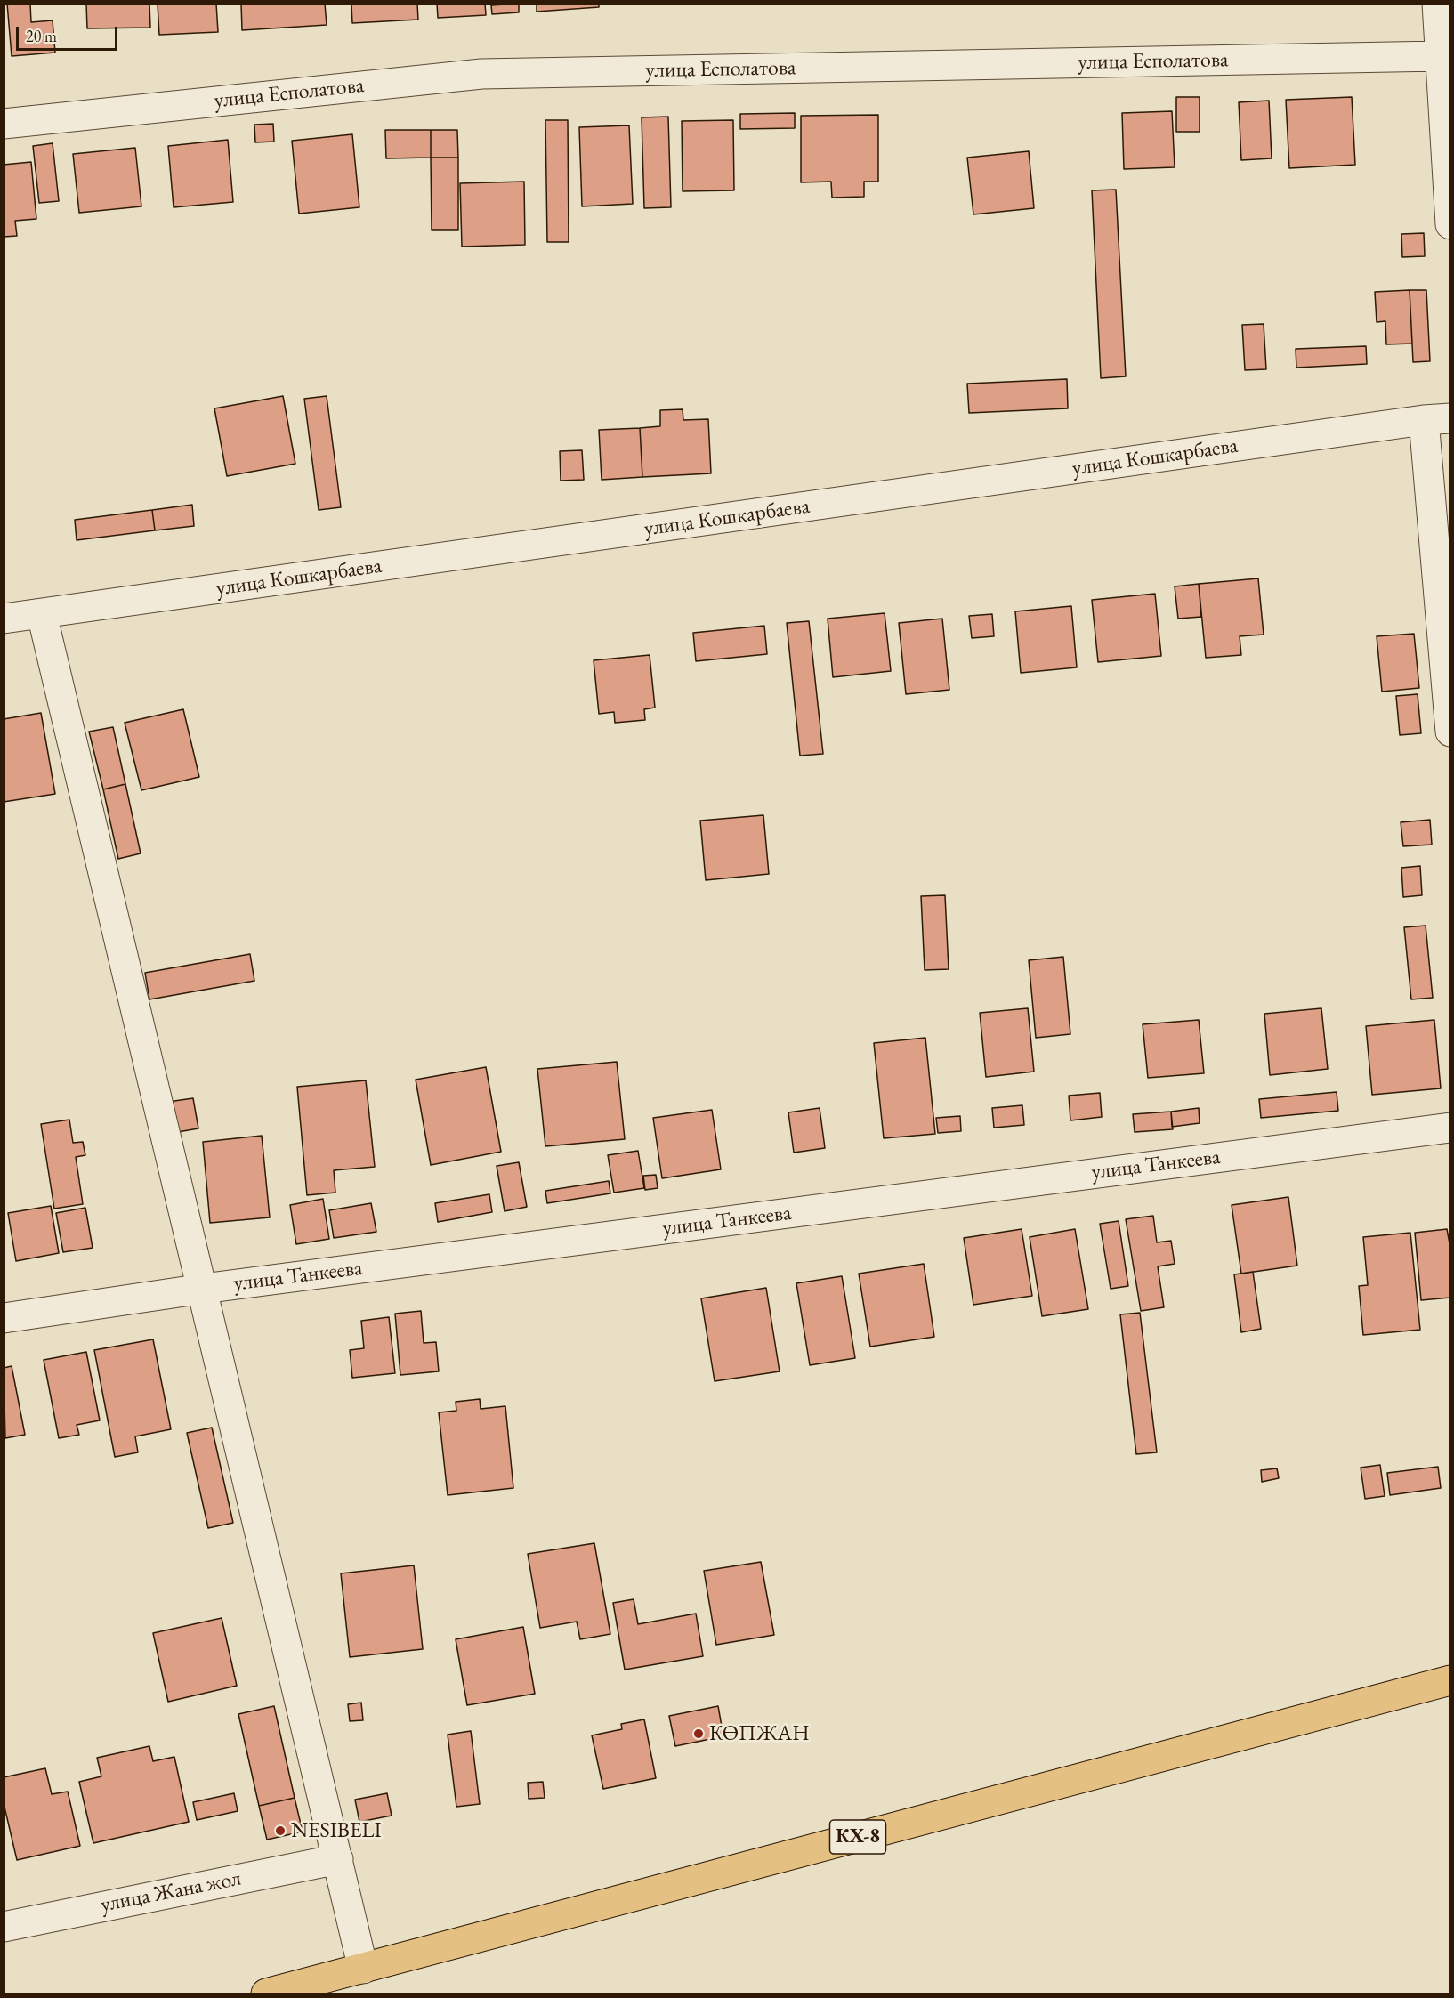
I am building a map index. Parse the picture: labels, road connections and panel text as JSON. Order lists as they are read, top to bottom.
{
  "streets": {
    "main road": ["КХ-8"],
    "street": [
      "улица Есполатова",
      "улица Кошкарбаева",
      "улица Танкеева",
      "улица Жана жол"
    ]
  },
  "places": ["КӨПЖАН", "NESIBELI"],
  "scale_bar": "20 m"
}
